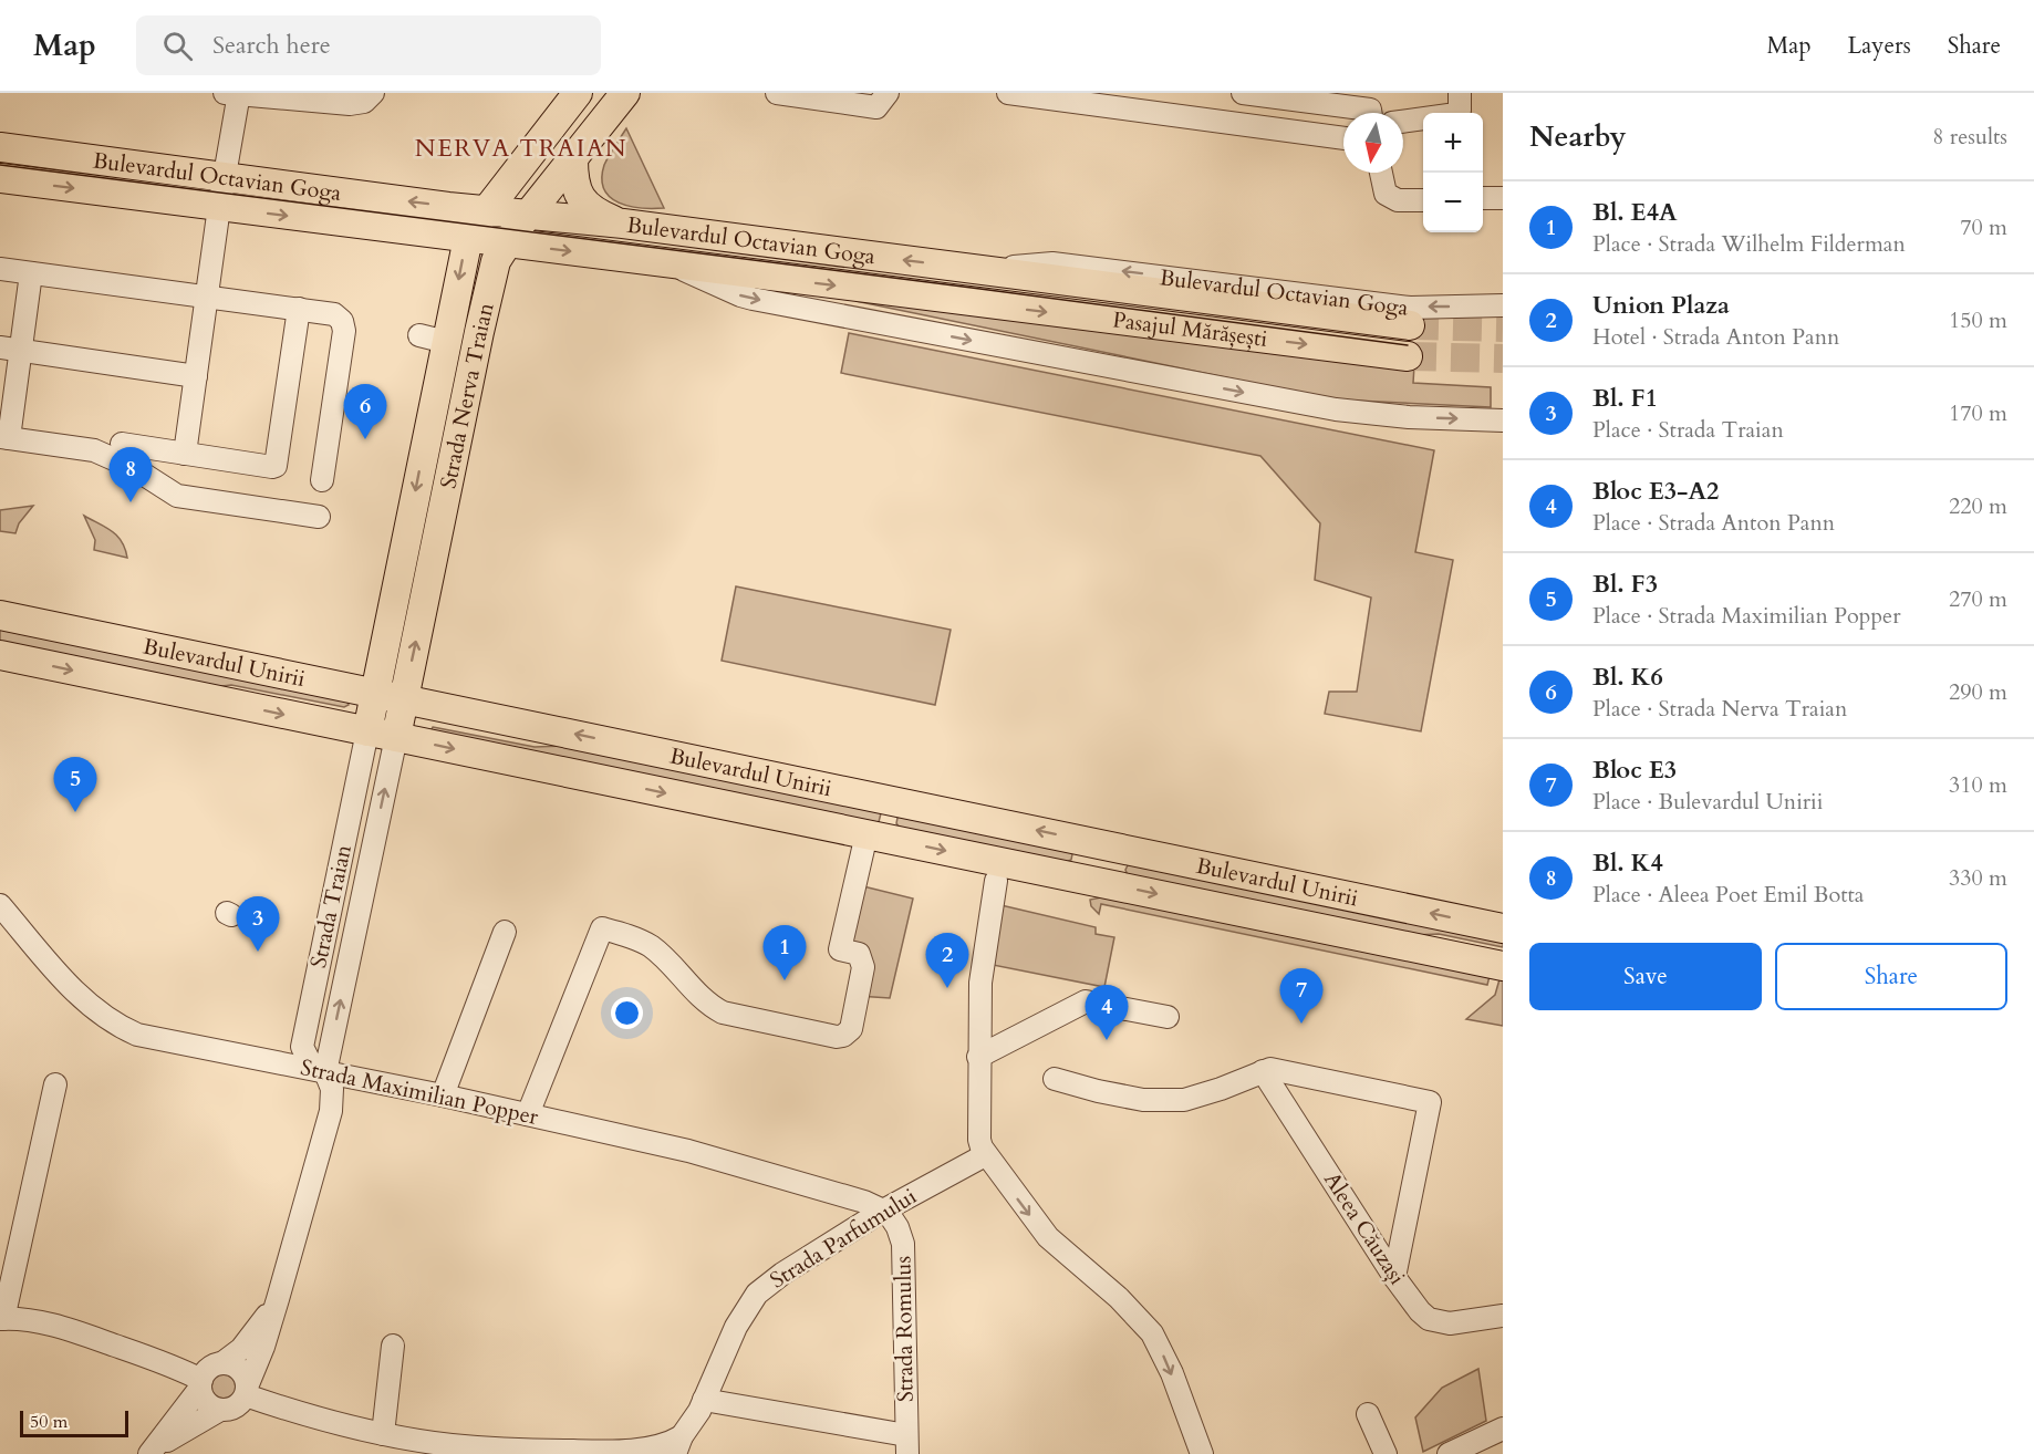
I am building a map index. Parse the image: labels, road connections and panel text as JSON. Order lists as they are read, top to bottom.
{
  "streets": {
    "main road": [
      "Bulevardul Octavian Goga",
      "Pasajul Mărășești",
      "Strada Nerva Traian",
      "Bulevardul Unirii"
    ],
    "street": [
      "Strada Traian",
      "Strada Maximilian Popper",
      "Aleea Căuzași",
      "Strada Parfumului",
      "Strada Romulus"
    ]
  },
  "crossings": [
    ["Bulevardul Octavian Goga", "Pasajul Mărășești"],
    ["Bulevardul Octavian Goga", "Strada Nerva Traian"],
    ["Strada Nerva Traian", "Bulevardul Unirii"],
    ["Strada Nerva Traian", "Strada Traian"],
    ["Bulevardul Unirii", "Strada Traian"],
    ["Strada Traian", "Strada Maximilian Popper"],
    ["Strada Maximilian Popper", "Strada Parfumului"],
    ["Strada Maximilian Popper", "Strada Romulus"],
    ["Strada Parfumului", "Strada Romulus"]
  ],
  "districts": ["NERVA TRAIAN"],
  "scale_bar": "50 m",
  "north": "bottom",
  "page": {
    "header": "Map",
    "search": "Search here",
    "nav": ["Map", "Layers", "Share"],
    "heading": ["Nearby", "8 results"],
    "map_buttons": ["+", "−"],
    "list": [
      {
        "mark": "1",
        "name": "Bl. E4A",
        "note": "Place · Strada Wilhelm Filderman",
        "value": "70 m"
      },
      {
        "mark": "2",
        "name": "Union Plaza",
        "note": "Hotel · Strada Anton Pann",
        "value": "150 m"
      },
      {
        "mark": "3",
        "name": "Bl. F1",
        "note": "Place · Strada Traian",
        "value": "170 m"
      },
      {
        "mark": "4",
        "name": "Bloc E3-A2",
        "note": "Place · Strada Anton Pann",
        "value": "220 m"
      },
      {
        "mark": "5",
        "name": "Bl. F3",
        "note": "Place · Strada Maximilian Popper",
        "value": "270 m"
      },
      {
        "mark": "6",
        "name": "Bl. K6",
        "note": "Place · Strada Nerva Traian",
        "value": "290 m"
      },
      {
        "mark": "7",
        "name": "Bloc E3",
        "note": "Place · Bulevardul Unirii",
        "value": "310 m"
      },
      {
        "mark": "8",
        "name": "Bl. K4",
        "note": "Place · Aleea Poet Emil Botta",
        "value": "330 m"
      }
    ],
    "pins": [
      "6",
      "8",
      "5",
      "3",
      "1",
      "2",
      "7",
      "4"
    ],
    "buttons": ["Save", "Share"],
    "scale": "50 m"
  }
}
